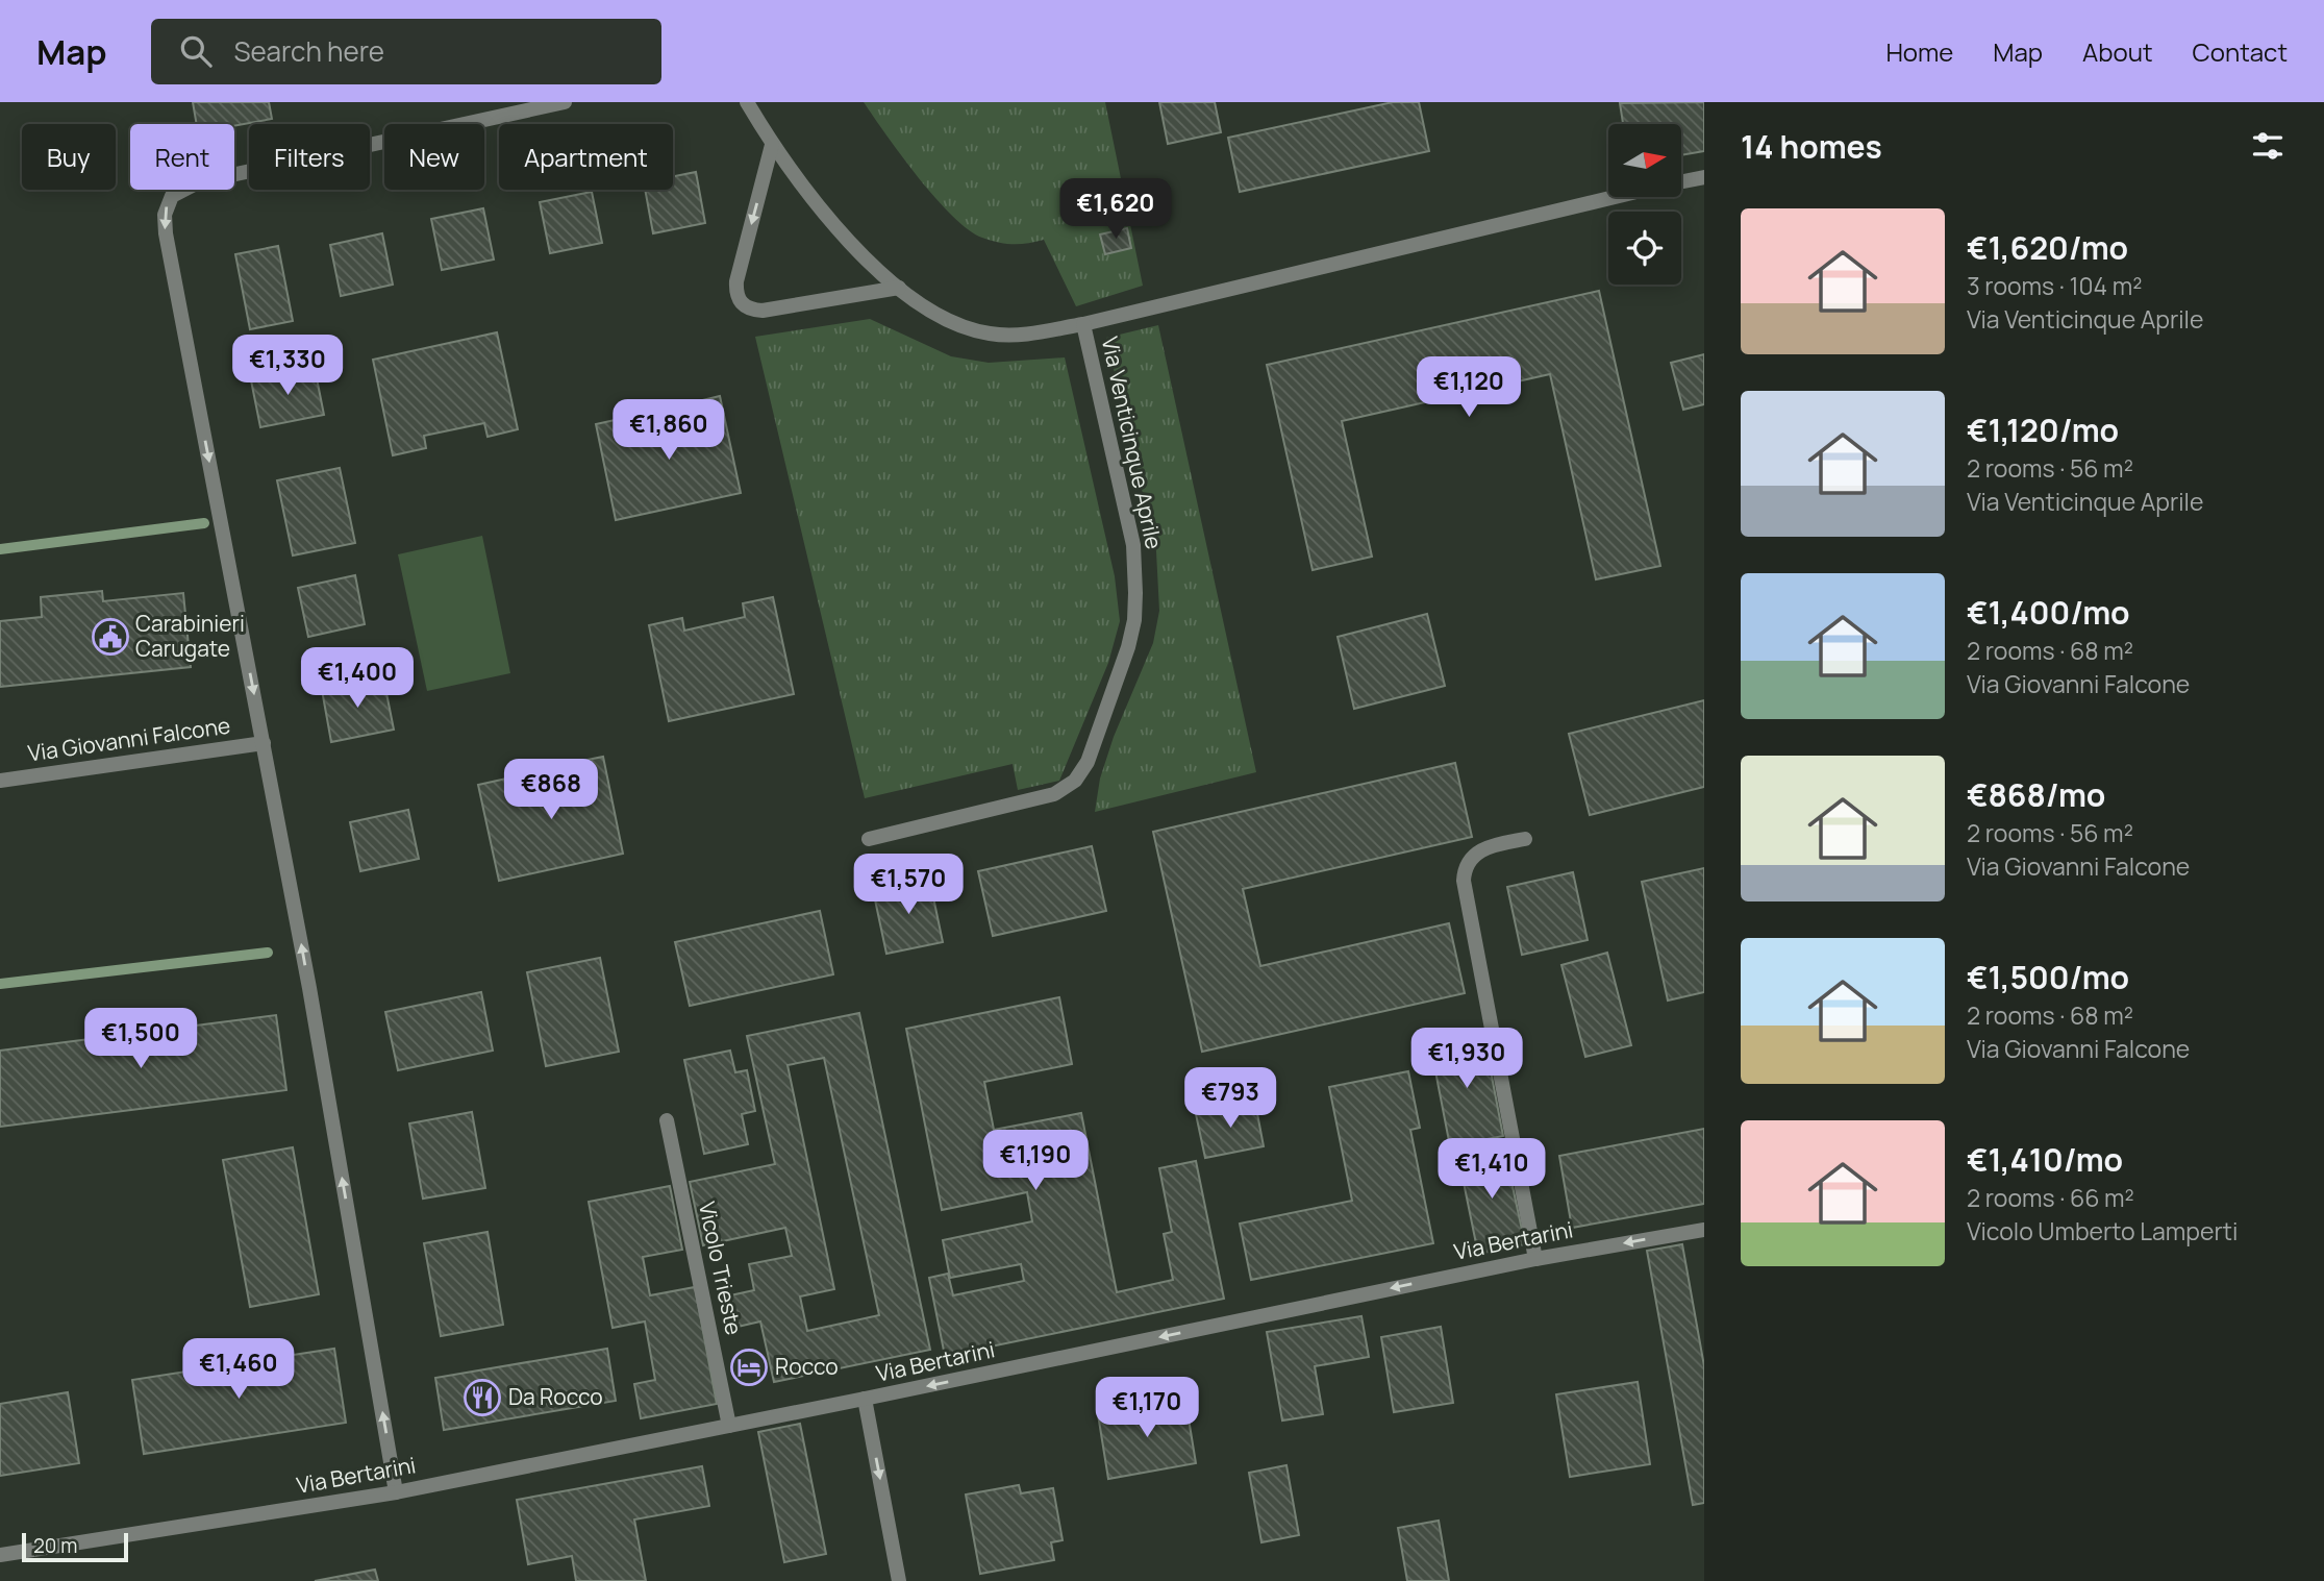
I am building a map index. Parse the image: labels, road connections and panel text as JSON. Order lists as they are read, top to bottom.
{
  "streets": {
    "street": [
      "Via Venticinque Aprile",
      "Via Giovanni Falcone",
      "Via Bertarini",
      "Vicolo Trieste"
    ]
  },
  "crossings": [
    ["Via Bertarini", "Vicolo Trieste"]
  ],
  "one_way": ["Via Bertarini"],
  "places": {
    "public building": ["Carabinieri Carugate"],
    "hotel": ["Rocco"],
    "restaurant": ["Da Rocco"]
  },
  "scale_bar": "20 m",
  "north": "right",
  "page": {
    "header": "Map",
    "search": "Search here",
    "nav": [
      "Home",
      "Map",
      "About",
      "Contact"
    ],
    "heading": "14 homes",
    "chip": [
      "Buy",
      "Rent",
      "Filters",
      "New",
      "Apartment"
    ],
    "price": [
      "€1,620",
      "€1,330",
      "€1,120",
      "€1,860",
      "€1,400",
      "€868",
      "€1,570",
      "€1,500",
      "€1,930",
      "€793",
      "€1,190",
      "€1,410",
      "€1,460",
      "€1,170"
    ],
    "list": [
      {
        "name": "€1,620/mo",
        "note": "3 rooms · 104 m² · Via Venticinque Aprile"
      },
      {
        "name": "€1,120/mo",
        "note": "2 rooms · 56 m² · Via Venticinque Aprile"
      },
      {
        "name": "€1,400/mo",
        "note": "2 rooms · 68 m² · Via Giovanni Falcone"
      },
      {
        "name": "€868/mo",
        "note": "2 rooms · 56 m² · Via Giovanni Falcone"
      },
      {
        "name": "€1,500/mo",
        "note": "2 rooms · 68 m² · Via Giovanni Falcone"
      },
      {
        "name": "€1,410/mo",
        "note": "2 rooms · 66 m² · Vicolo Umberto Lamperti"
      }
    ],
    "scale": "20 m"
  }
}
